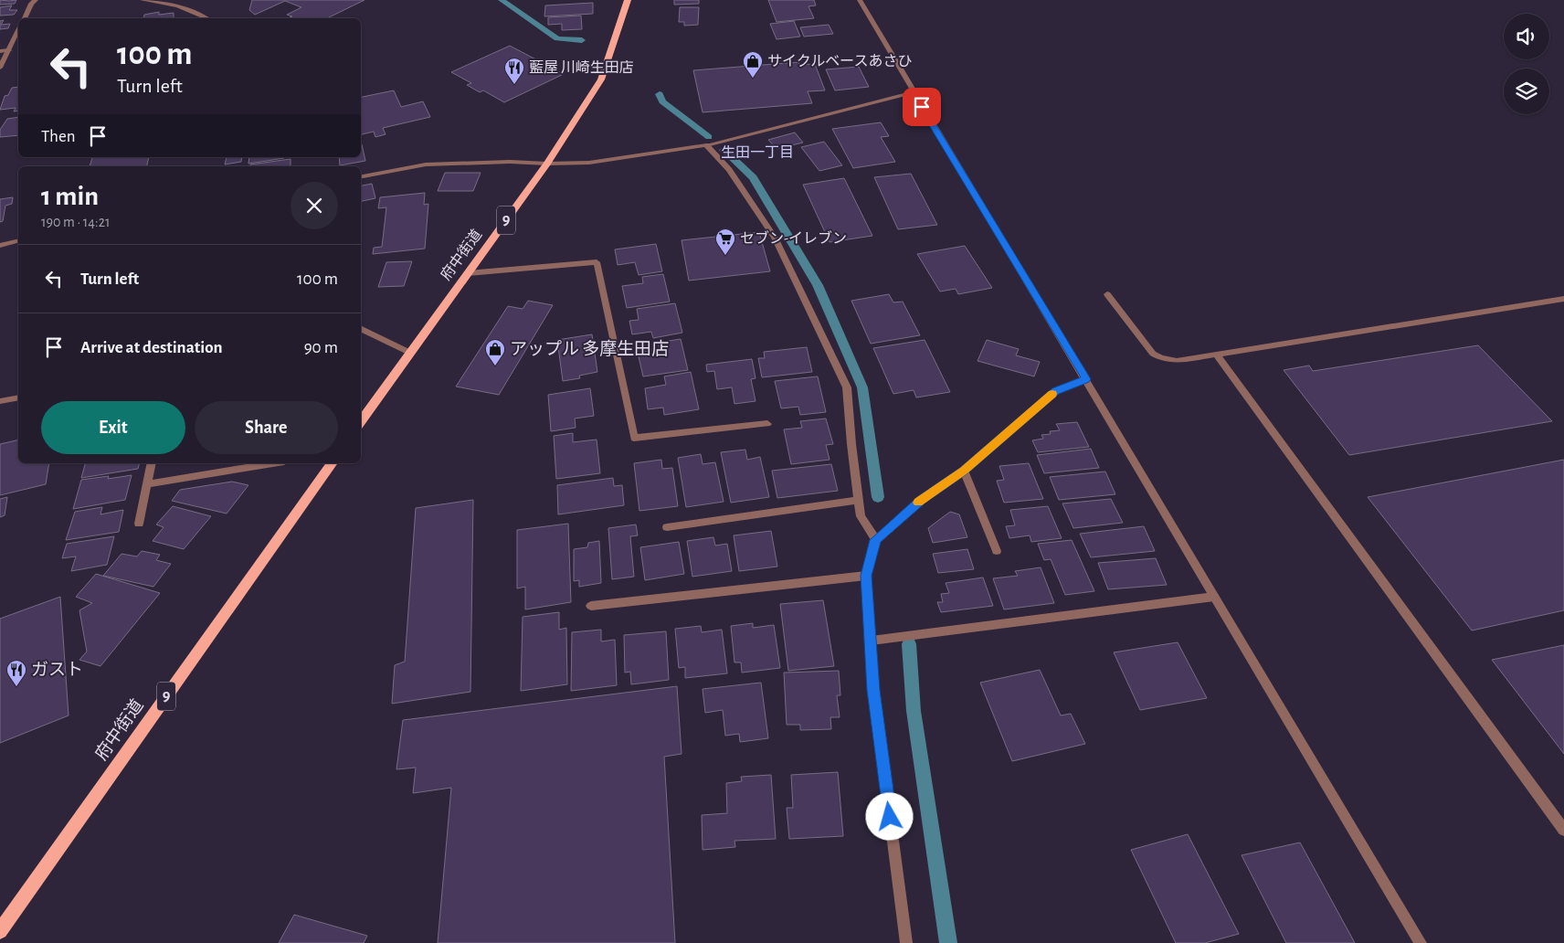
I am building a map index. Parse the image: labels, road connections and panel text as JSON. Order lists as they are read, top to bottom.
{
  "streets": {
    "main road": ["9", "府中街道"]
  },
  "districts": ["生田一丁目"],
  "places": {
    "shop": ["サイクルベースあさひ", "アップル 多摩生田店"],
    "restaurant": ["藍屋 川崎生田店", "ガスト"],
    "supermarket": ["セブン-イレブン"]
  },
  "page": {
    "turn": ["100 m", "Turn left"],
    "then": "Then",
    "heading": ["1 min", "190 m · 14:21"],
    "list": [
      {
        "name": "Turn left",
        "value": "100 m"
      },
      {
        "name": "Arrive at destination",
        "value": "90 m"
      }
    ],
    "buttons": ["Exit", "Share"]
  }
}
